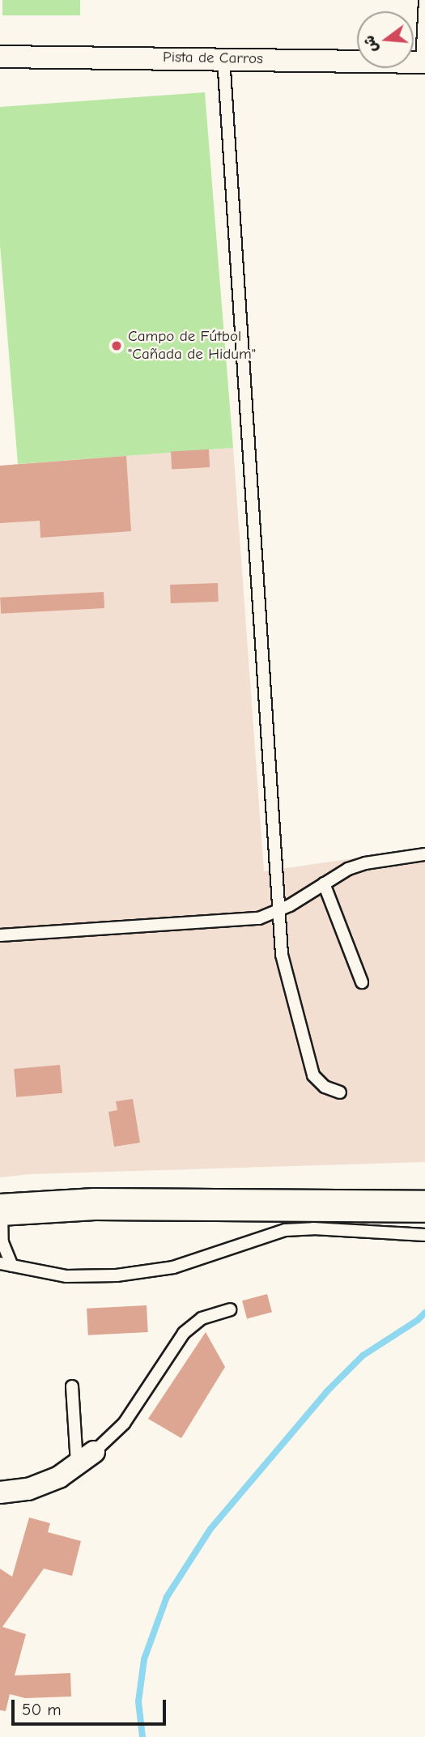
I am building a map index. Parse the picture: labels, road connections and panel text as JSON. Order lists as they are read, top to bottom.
{
  "streets": {
    "street": ["Pista de Carros"]
  },
  "places": ["Campo de Fútbol \"Cañada de Hidum\""],
  "scale_bar": "50 m",
  "north": "left"
}
